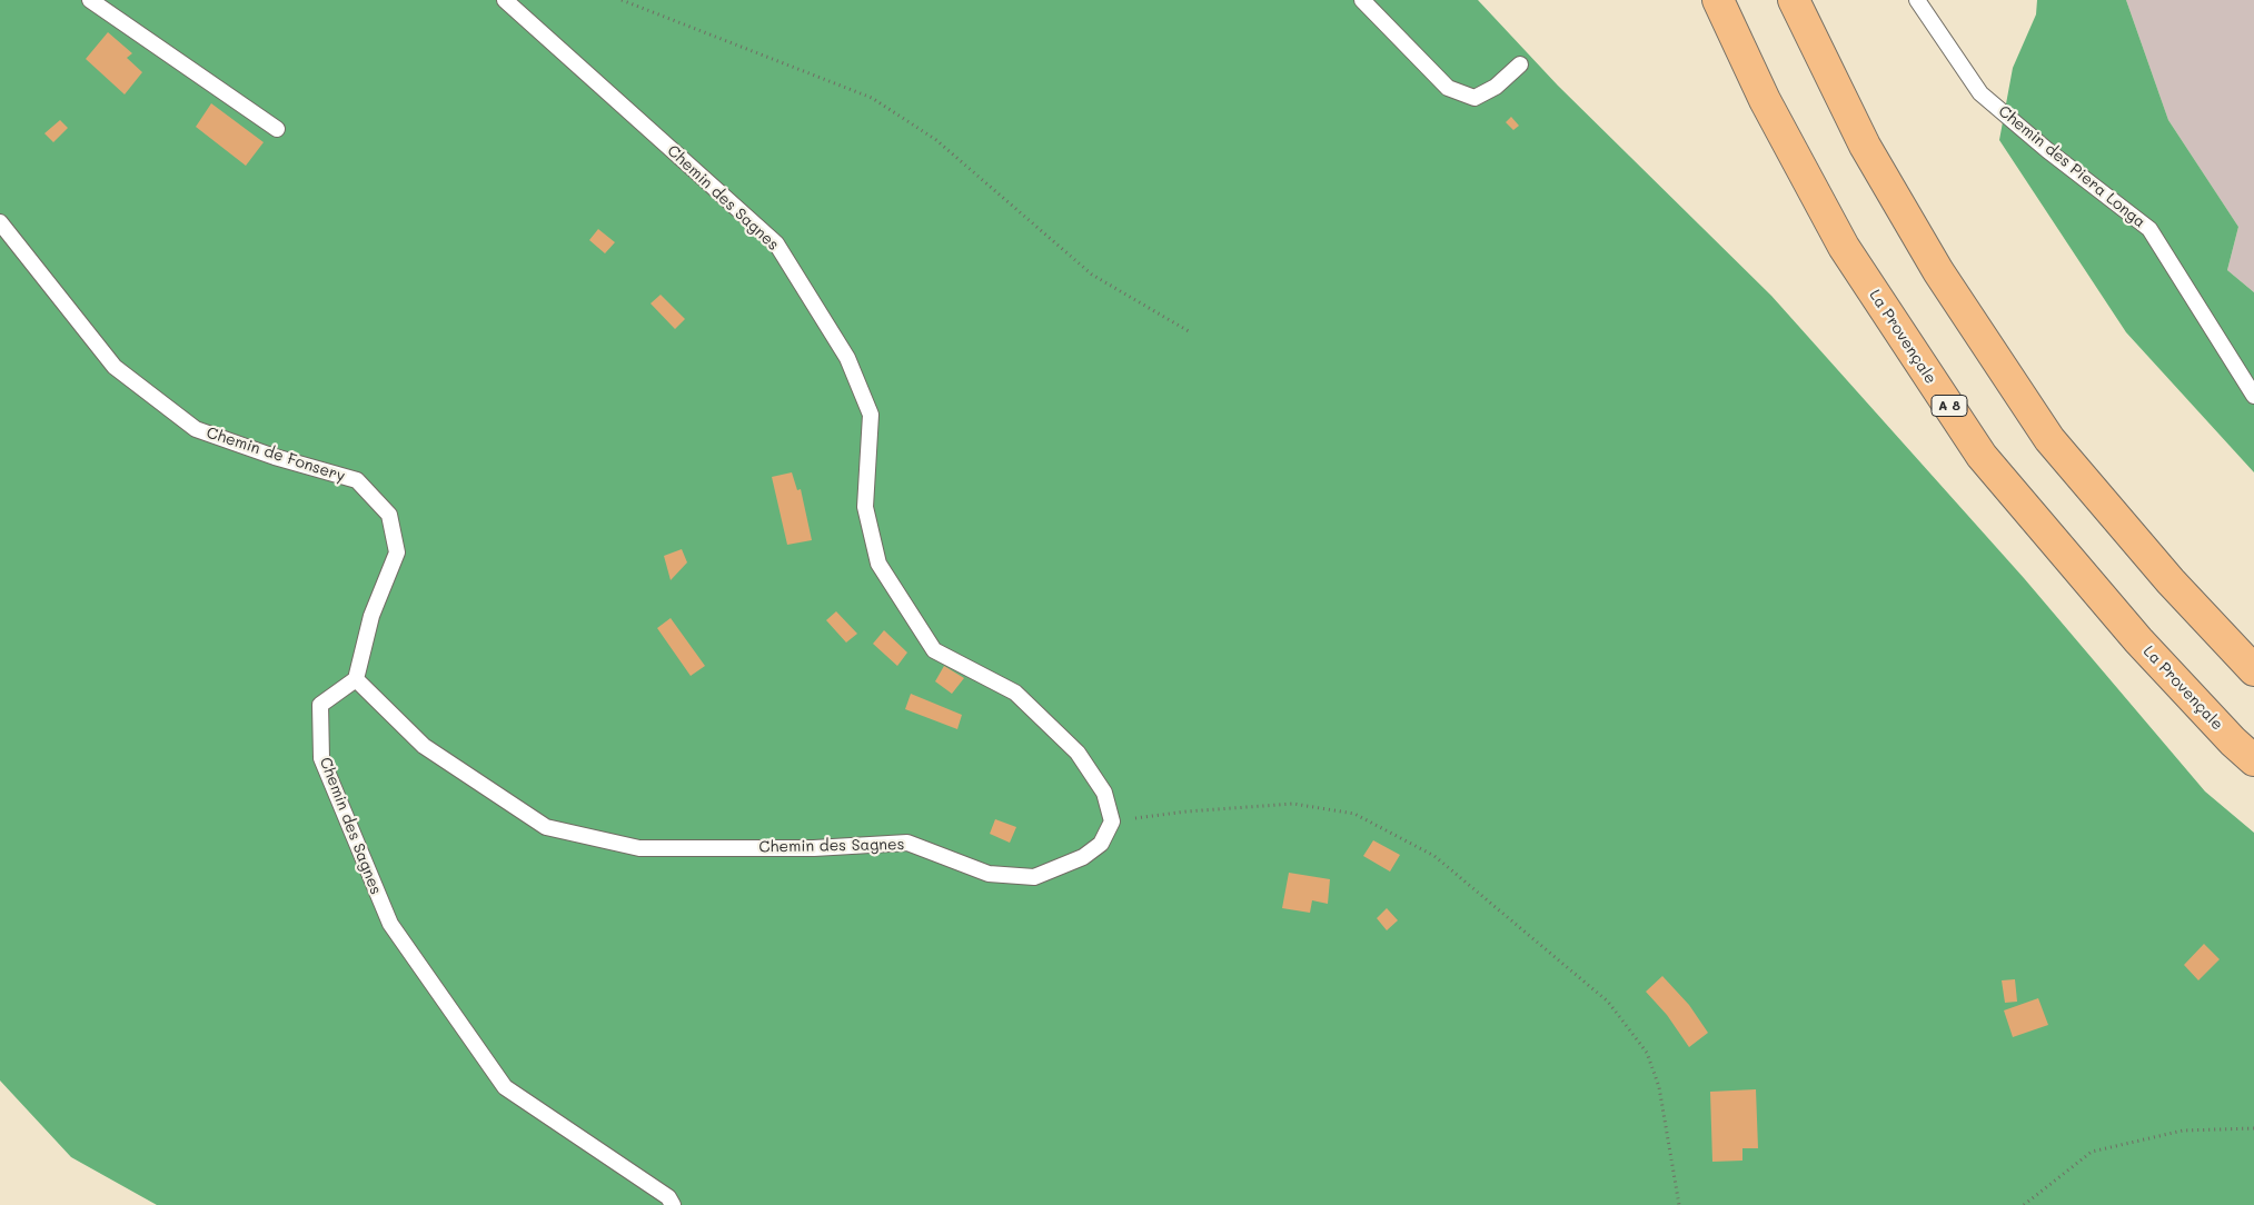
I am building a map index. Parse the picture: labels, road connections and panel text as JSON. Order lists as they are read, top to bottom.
{
  "streets": {
    "highway": ["La Provençale", "A 8"],
    "lane": ["Chemin des Piera Longa", "Chemin des Sagnes", "Chemin de Fonsery"]
  },
  "crossings": [
    ["Chemin des Sagnes", "Chemin de Fonsery"]
  ]
}
